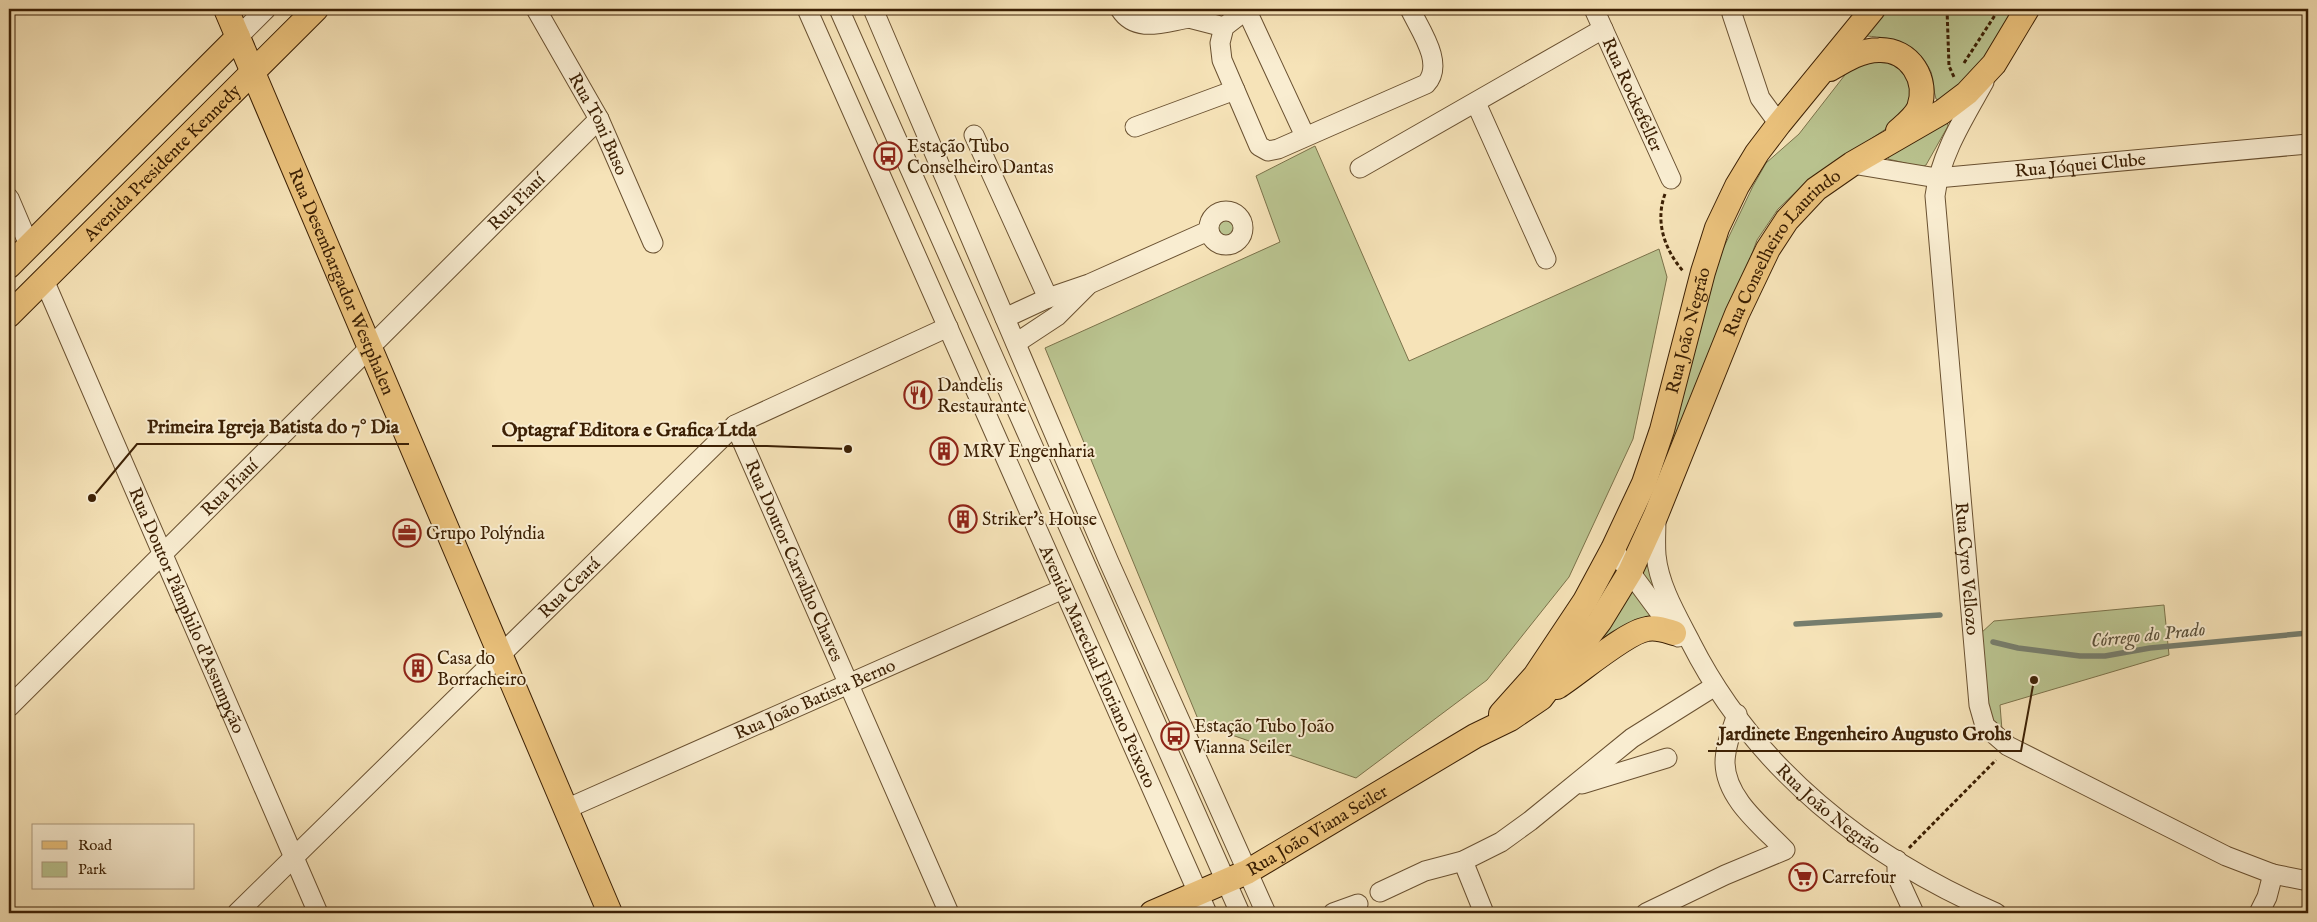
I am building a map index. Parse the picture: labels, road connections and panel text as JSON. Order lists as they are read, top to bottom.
{
  "streets": {
    "main road": [
      "Avenida Presidente Kennedy",
      "Rua Conselheiro Laurindo",
      "Rua Desembargador Westphalen",
      "Rua João Negrão",
      "Rua João Viana Seiler"
    ],
    "street": [
      "Rua Rockefeller",
      "Rua Toni Buso",
      "Rua Jóquei Clube",
      "Rua Piauí",
      "Rua Doutor Carvalho Chaves",
      "Rua Cyro Vellozo",
      "Rua Ceará",
      "Rua Doutor Pâmphilo d'Assumpção",
      "Avenida Marechal Floriano Peixoto",
      "Rua João Batista Berno"
    ]
  },
  "crossings": [
    ["Rua Toni Buso", "Rua Piauí"],
    ["Avenida Presidente Kennedy", "Rua Desembargador Westphalen"],
    ["Avenida Presidente Kennedy", "Rua Doutor Pâmphilo d'Assumpção"],
    ["Rua Jóquei Clube", "Rua Conselheiro Laurindo"],
    ["Rua Jóquei Clube", "Rua Cyro Vellozo"],
    ["Rua Piauí", "Rua Desembargador Westphalen"],
    ["Rua Piauí", "Rua Doutor Pâmphilo d'Assumpção"],
    ["Rua Conselheiro Laurindo", "Rua João Negrão"],
    ["Rua Conselheiro Laurindo", "Rua Cyro Vellozo"],
    ["Rua Conselheiro Laurindo", "Rua João Viana Seiler"],
    ["Rua Desembargador Westphalen", "Rua Ceará"],
    ["Rua Desembargador Westphalen", "Rua João Batista Berno"],
    ["Rua João Negrão", "Rua João Viana Seiler"],
    ["Rua Doutor Carvalho Chaves", "Rua Ceará"],
    ["Rua Doutor Carvalho Chaves", "Rua João Batista Berno"],
    ["Rua Ceará", "Avenida Marechal Floriano Peixoto"],
    ["Avenida Marechal Floriano Peixoto", "Rua João Batista Berno"],
    ["Avenida Marechal Floriano Peixoto", "Rua João Viana Seiler"]
  ],
  "water": ["Córrego do Prado"],
  "places": {
    "bus stop": ["Estação Tubo Conselheiro Dantas", "Estação Tubo João Vianna Seiler"],
    "restaurant": ["Dandelis Restaurante"],
    "other": ["Optagraf Editora e Grafica Ltda", "Primeira Igreja Batista do 7° Dia", "Jardinete Engenheiro Augusto Grohs"],
    "building": ["MRV Engenharia", "Striker's House", "Casa do Borracheiro"],
    "office": ["Grupo Polýndia"],
    "supermarket": ["Carrefour"]
  },
  "legend": ["Road", "Park"]
}
